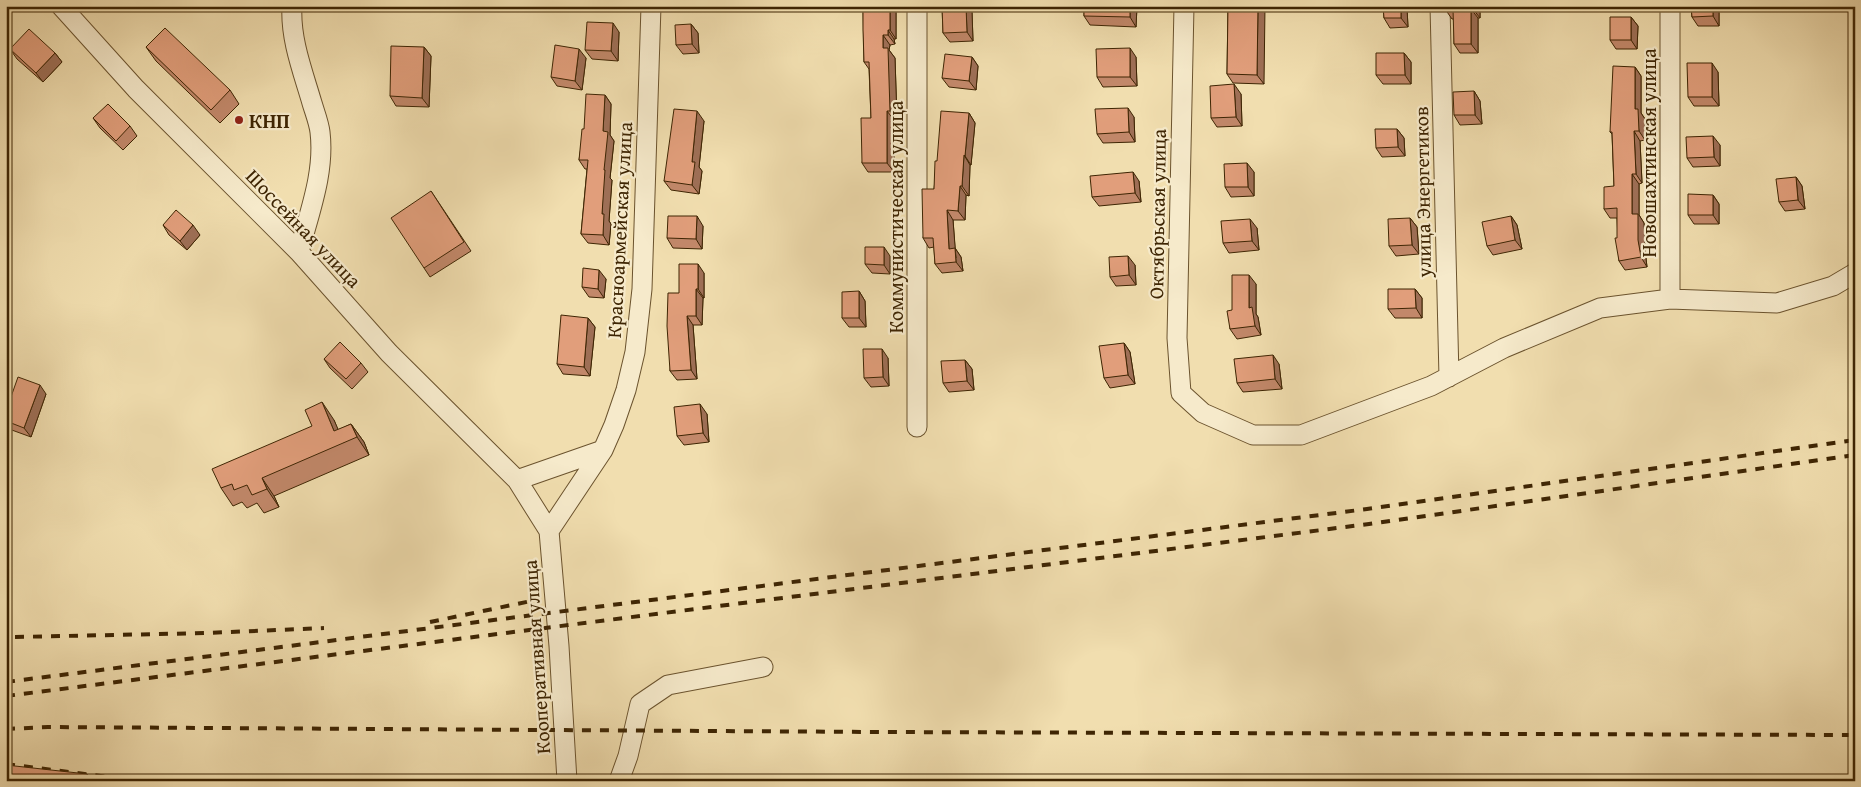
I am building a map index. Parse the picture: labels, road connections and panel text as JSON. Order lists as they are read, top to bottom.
{
  "streets": {
    "street": [
      "Новошахтинская улица",
      "улица Энергетиков",
      "Октябрьская улица",
      "Коммунистическая улица",
      "Шоссейная улица",
      "Красноармейская улица",
      "Кооперативная улица"
    ]
  },
  "crossings": [
    ["Новошахтинская улица", "Октябрьская улица"],
    ["улица Энергетиков", "Октябрьская улица"],
    ["Шоссейная улица", "Кооперативная улица"],
    ["Красноармейская улица", "Кооперативная улица"]
  ],
  "places": ["КНП"]
}
